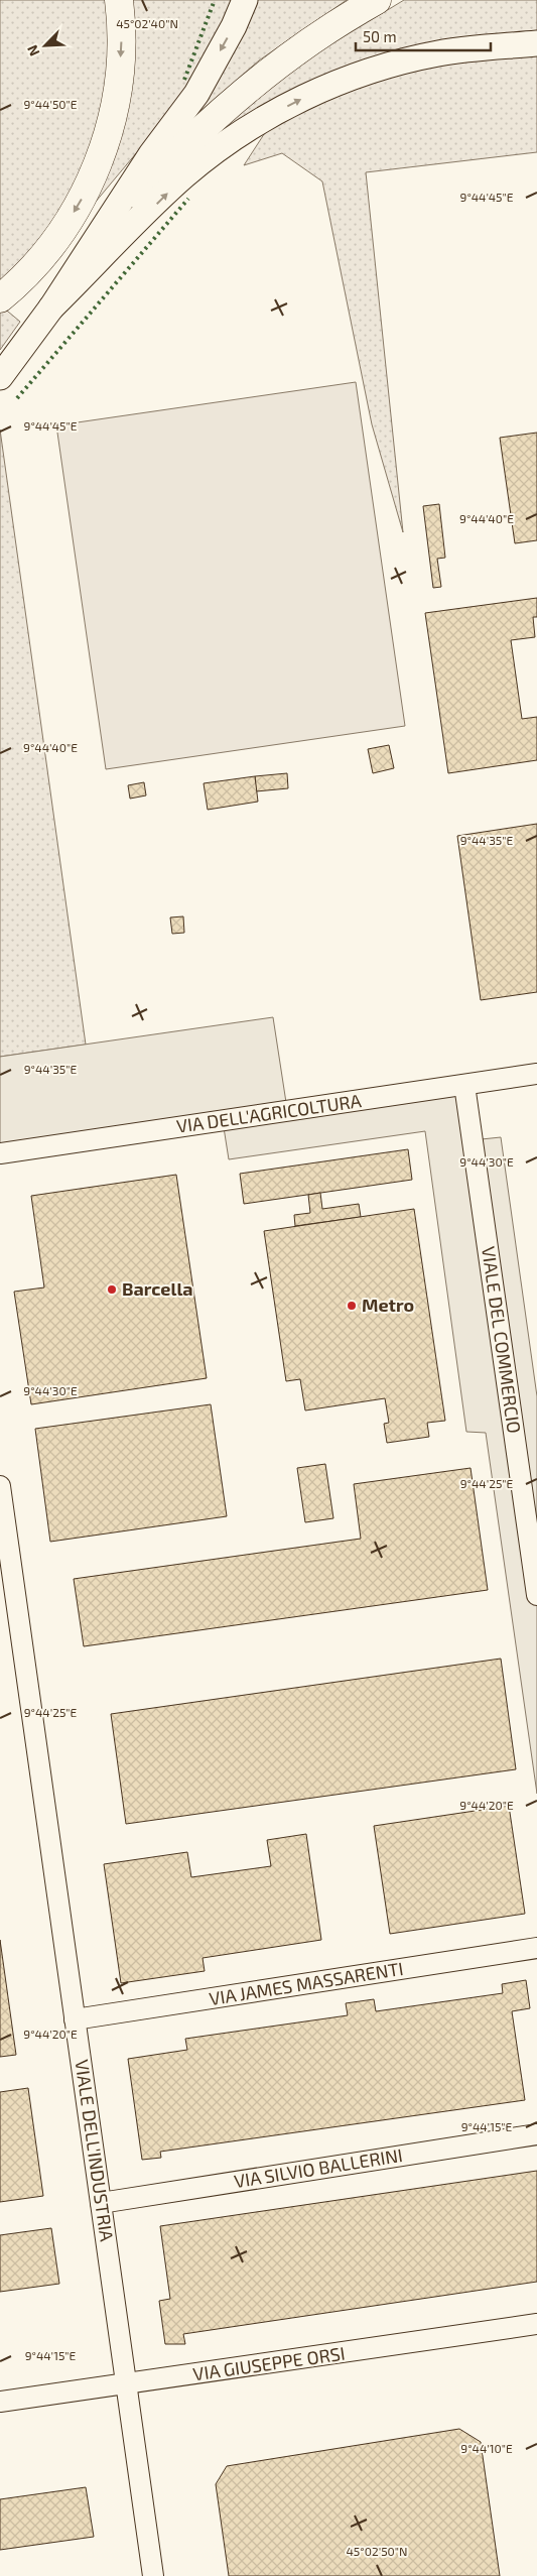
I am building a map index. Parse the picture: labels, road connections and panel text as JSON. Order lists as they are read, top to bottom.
{
  "streets": {
    "street": [
      "VIA DELL'AGRICOLTURA",
      "VIALE DEL COMMERCIO",
      "VIA JAMES MASSARENTI",
      "VIALE DELL'INDUSTRIA",
      "VIA SILVIO BALLERINI",
      "VIA GIUSEPPE ORSI"
    ]
  },
  "crossings": [
    ["VIA DELL'AGRICOLTURA", "VIALE DEL COMMERCIO"],
    ["VIA JAMES MASSARENTI", "VIALE DELL'INDUSTRIA"],
    ["VIALE DELL'INDUSTRIA", "VIA SILVIO BALLERINI"],
    ["VIALE DELL'INDUSTRIA", "VIA GIUSEPPE ORSI"]
  ],
  "places": ["Barcella", "Metro"],
  "scale_bar": "50 m",
  "north": "bottom left",
  "coordinates": [
    "45°02'40\"N",
    "9°44'50\"E",
    "9°44'45\"E",
    "9°44'40\"E",
    "9°44'35\"E",
    "9°44'30\"E",
    "9°44'25\"E",
    "9°44'20\"E",
    "9°44'15\"E",
    "9°44'10\"E",
    "45°02'50\"N"
  ]
}
